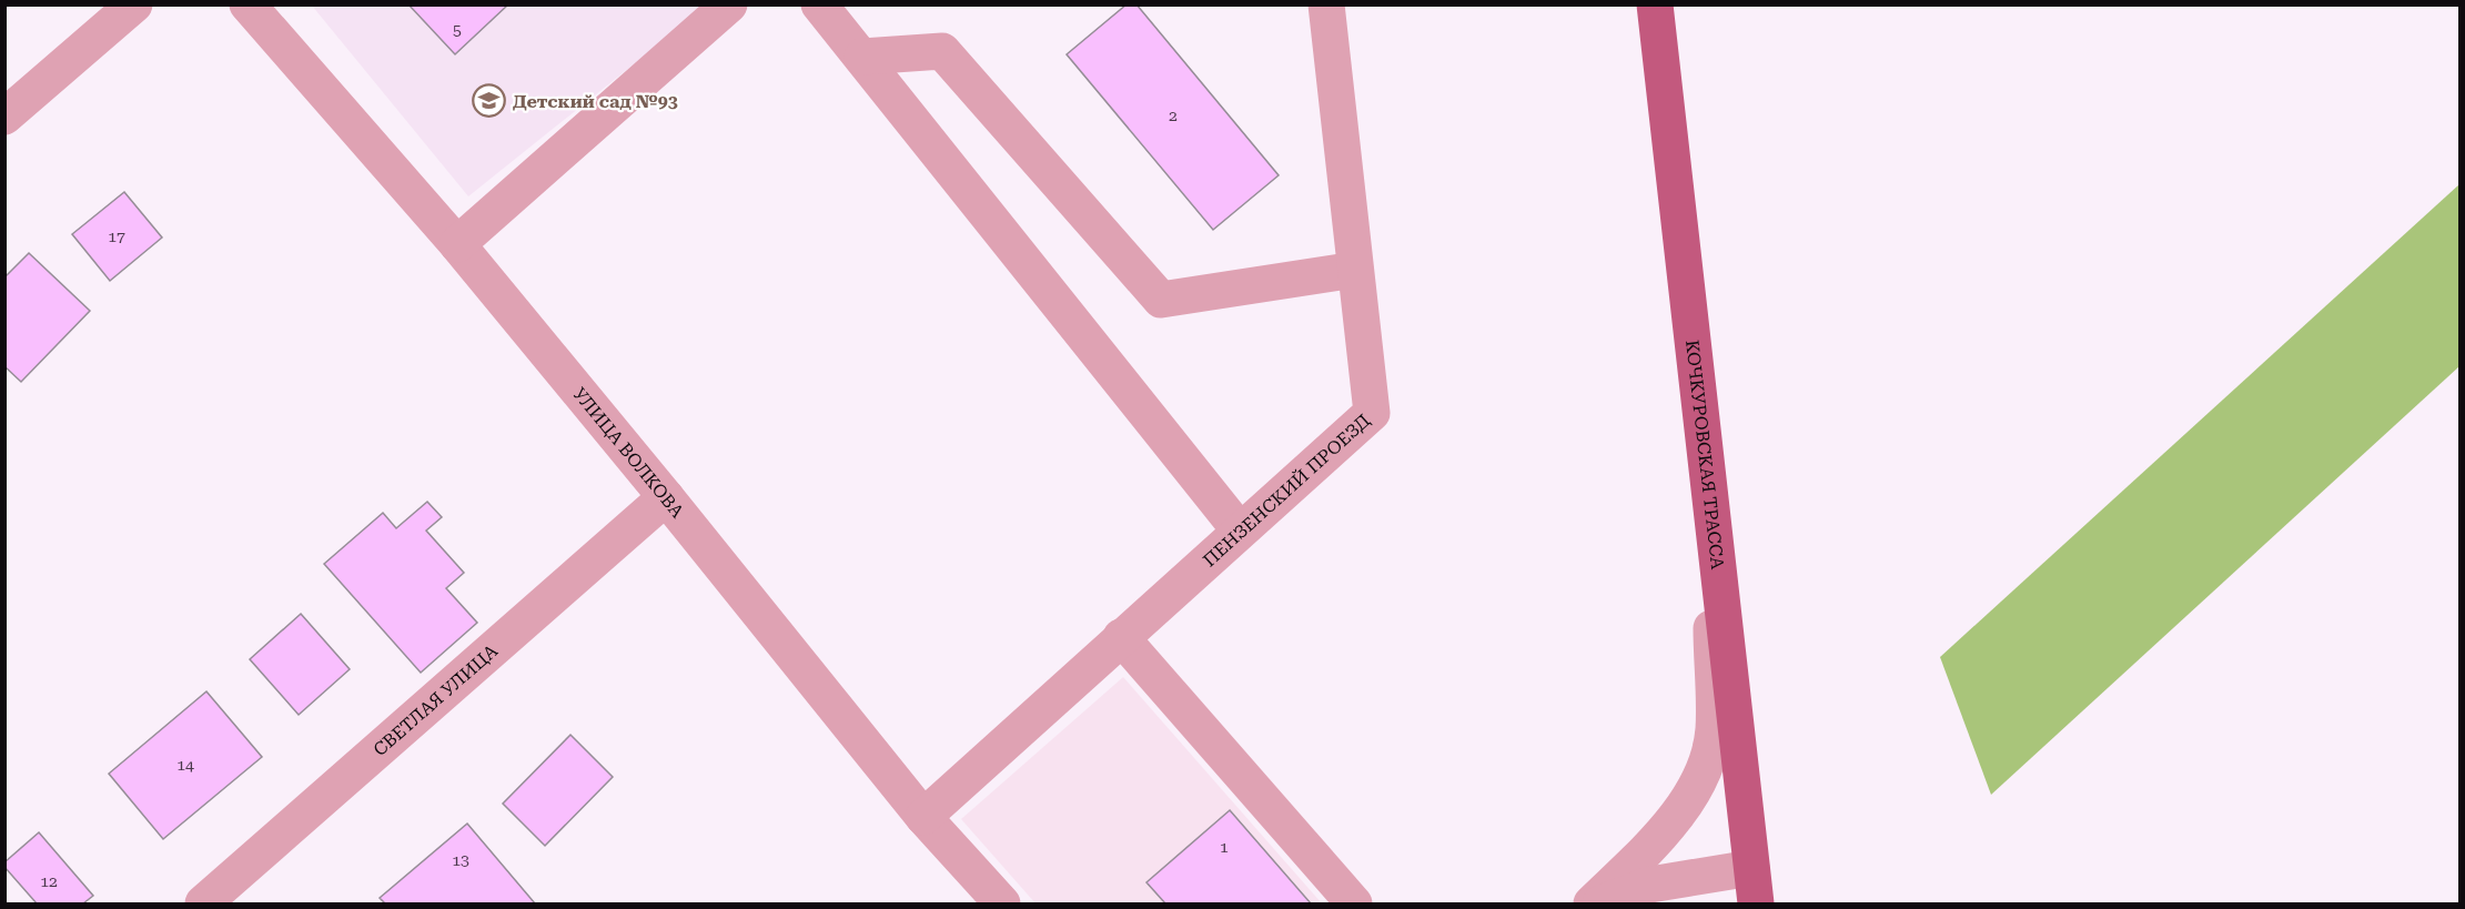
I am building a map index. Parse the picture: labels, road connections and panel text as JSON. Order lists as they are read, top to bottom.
{
  "streets": {
    "main road": ["КОЧКУРОВСКАЯ ТРАССА"],
    "street": ["УЛИЦА ВОЛКОВА", "ПЕНЗЕНСКИЙ ПРОЕЗД", "СВЕТЛАЯ УЛИЦА"]
  },
  "crossings": [
    ["УЛИЦА ВОЛКОВА", "ПЕНЗЕНСКИЙ ПРОЕЗД"],
    ["УЛИЦА ВОЛКОВА", "СВЕТЛАЯ УЛИЦА"]
  ],
  "places": {
    "school or university": ["Детский сад №93"]
  },
  "house_numbers": [
    "5",
    "2",
    "17",
    "14",
    "1",
    "13",
    "12"
  ]
}
